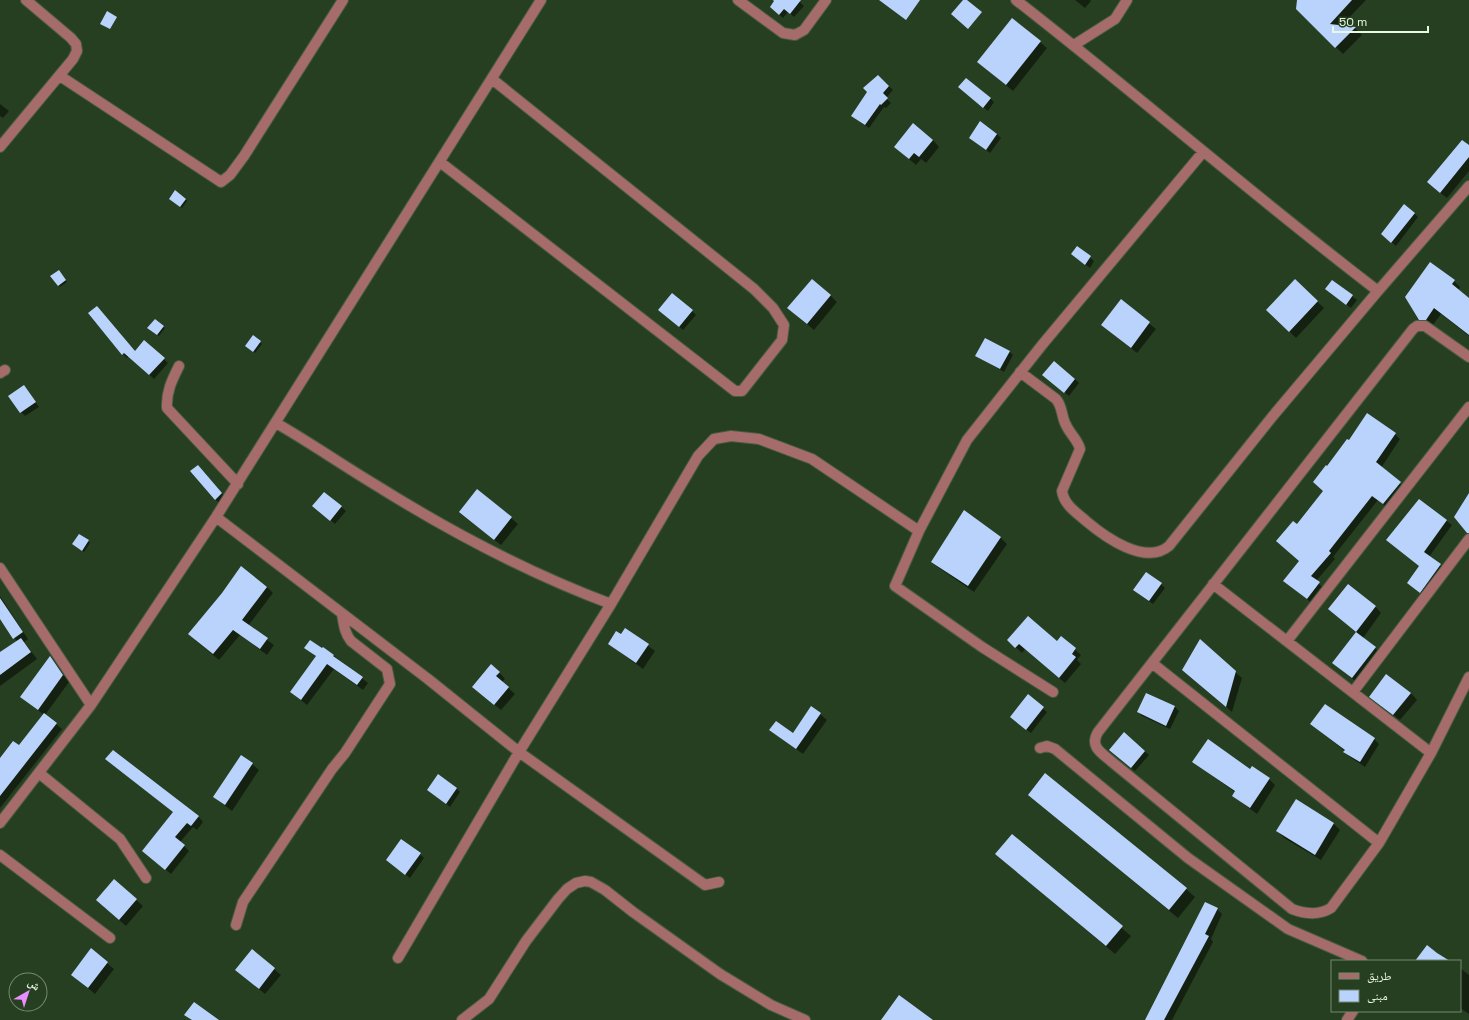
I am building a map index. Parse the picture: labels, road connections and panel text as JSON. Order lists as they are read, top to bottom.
{
  "legend": ["طريق", "مبنى"],
  "scale_bar": "50 m",
  "north": "top right"
}
